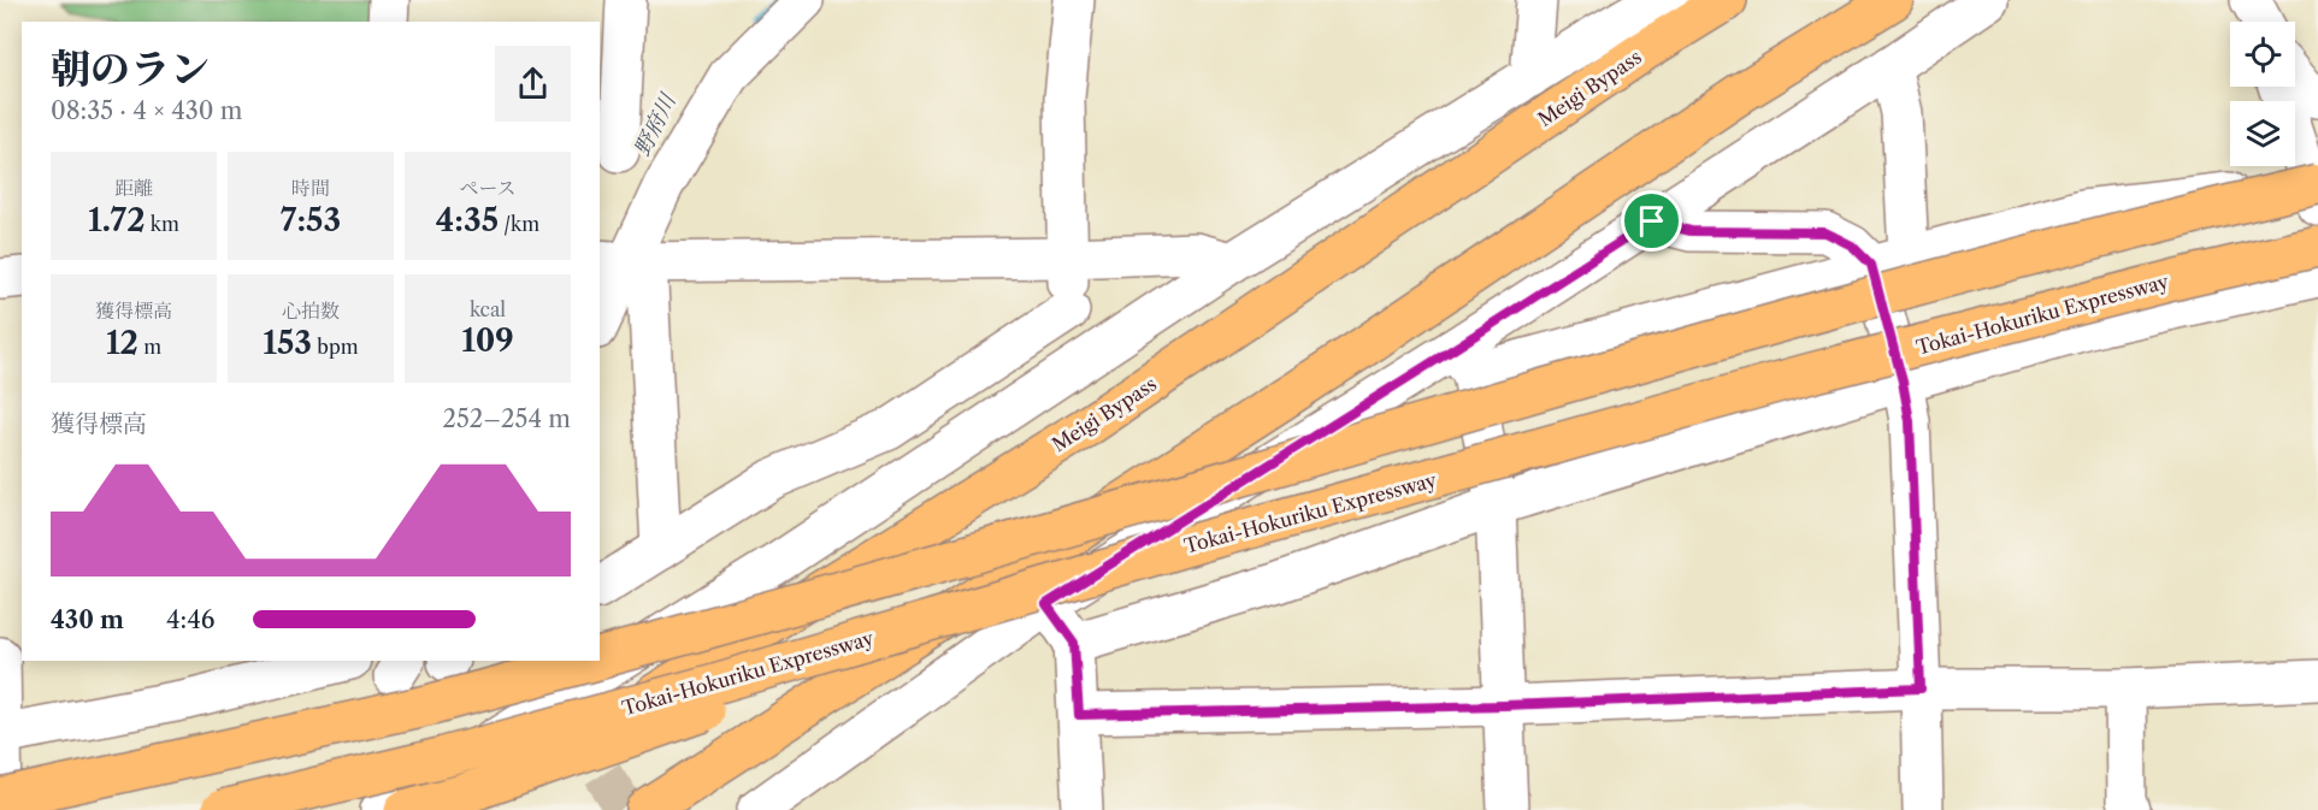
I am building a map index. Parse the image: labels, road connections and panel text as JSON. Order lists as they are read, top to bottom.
{
  "streets": {
    "highway": ["Meigi Bypass", "Tokai-Hokuriku Expressway"]
  },
  "water": ["野府川"],
  "page": {
    "heading": ["朝のラン", "08:35 · 4 × 430 m"],
    "stats": [
      ["距離", "1.72 km"],
      ["時間", "7:53"],
      ["ペース", "4:35 /km"],
      ["獲得標高", "12 m"],
      ["心拍数", "153 bpm"],
      ["kcal", "109"]
    ],
    "chart": ["獲得標高", "252–254 m"],
    "list": [
      {
        "name": "430 m",
        "note": "4:46"
      }
    ]
  }
}
